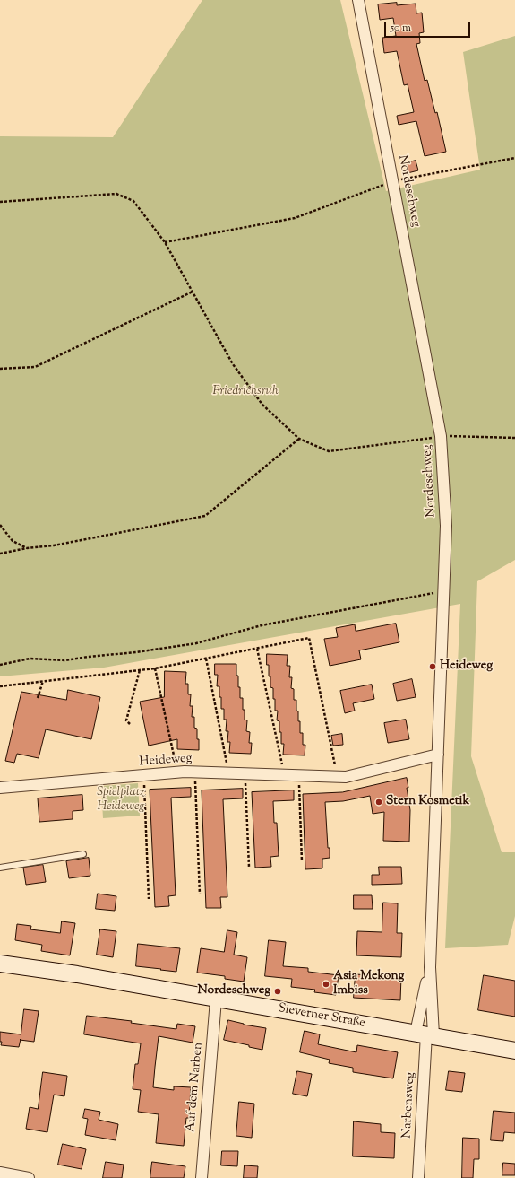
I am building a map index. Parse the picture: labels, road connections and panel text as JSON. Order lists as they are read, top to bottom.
{
  "streets": {
    "main road": ["Sieverner Straße"],
    "street": [
      "Nordeschweg",
      "Heideweg",
      "Auf dem Narben",
      "Narbensweg"
    ]
  },
  "crossings": [
    ["Nordeschweg", "Heideweg"],
    ["Nordeschweg", "Sieverner Straße"],
    ["Nordeschweg", "Narbensweg"],
    ["Sieverner Straße", "Auf dem Narben"],
    ["Sieverner Straße", "Narbensweg"]
  ],
  "parks": ["Friedrichsruh", "Spielplatz Heideweg"],
  "places": [
    "Heideweg",
    "Stern Kosmetik",
    "Asia Mekong Imbiss",
    "Nordeschweg"
  ],
  "scale_bar": "50 m"
}
